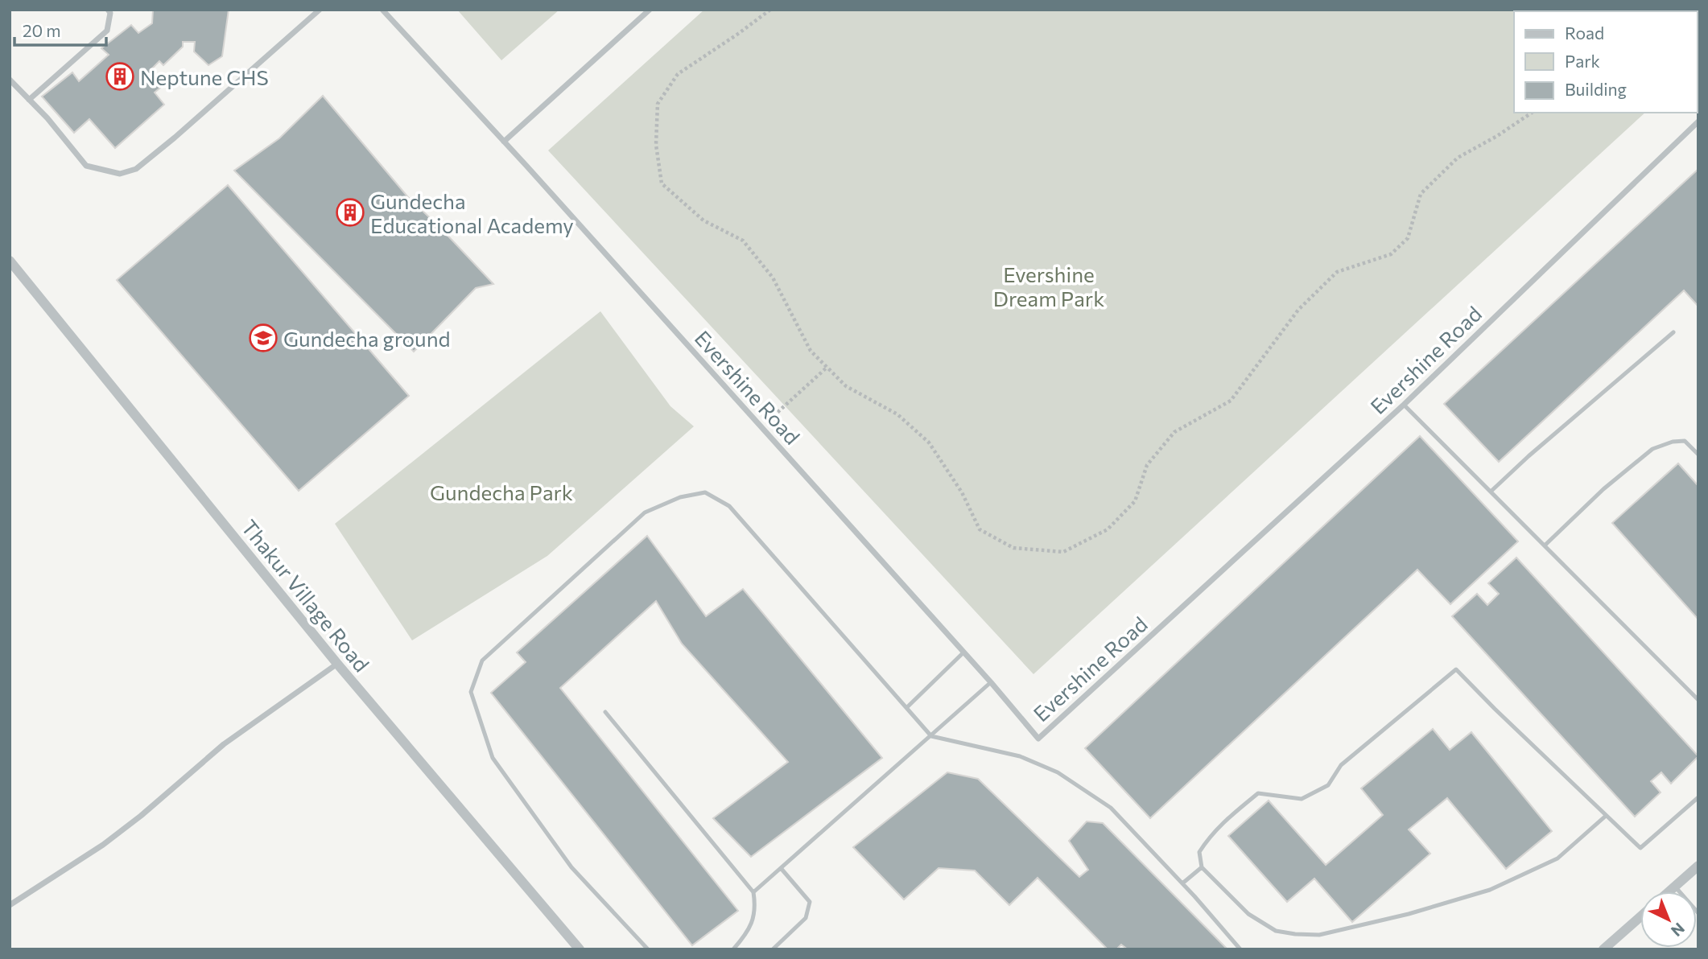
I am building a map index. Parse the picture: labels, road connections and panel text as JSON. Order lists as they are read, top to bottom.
{
  "streets": {
    "street": ["Evershine Road", "Thakur Village Road"]
  },
  "parks": ["Evershine Dream Park", "Gundecha Park"],
  "places": {
    "building": ["Neptune CHS", "Gundecha Educational Academy"],
    "school or university": ["Gundecha ground"]
  },
  "legend": ["Road", "Park", "Building"],
  "scale_bar": "20 m",
  "north": "bottom right"
}
